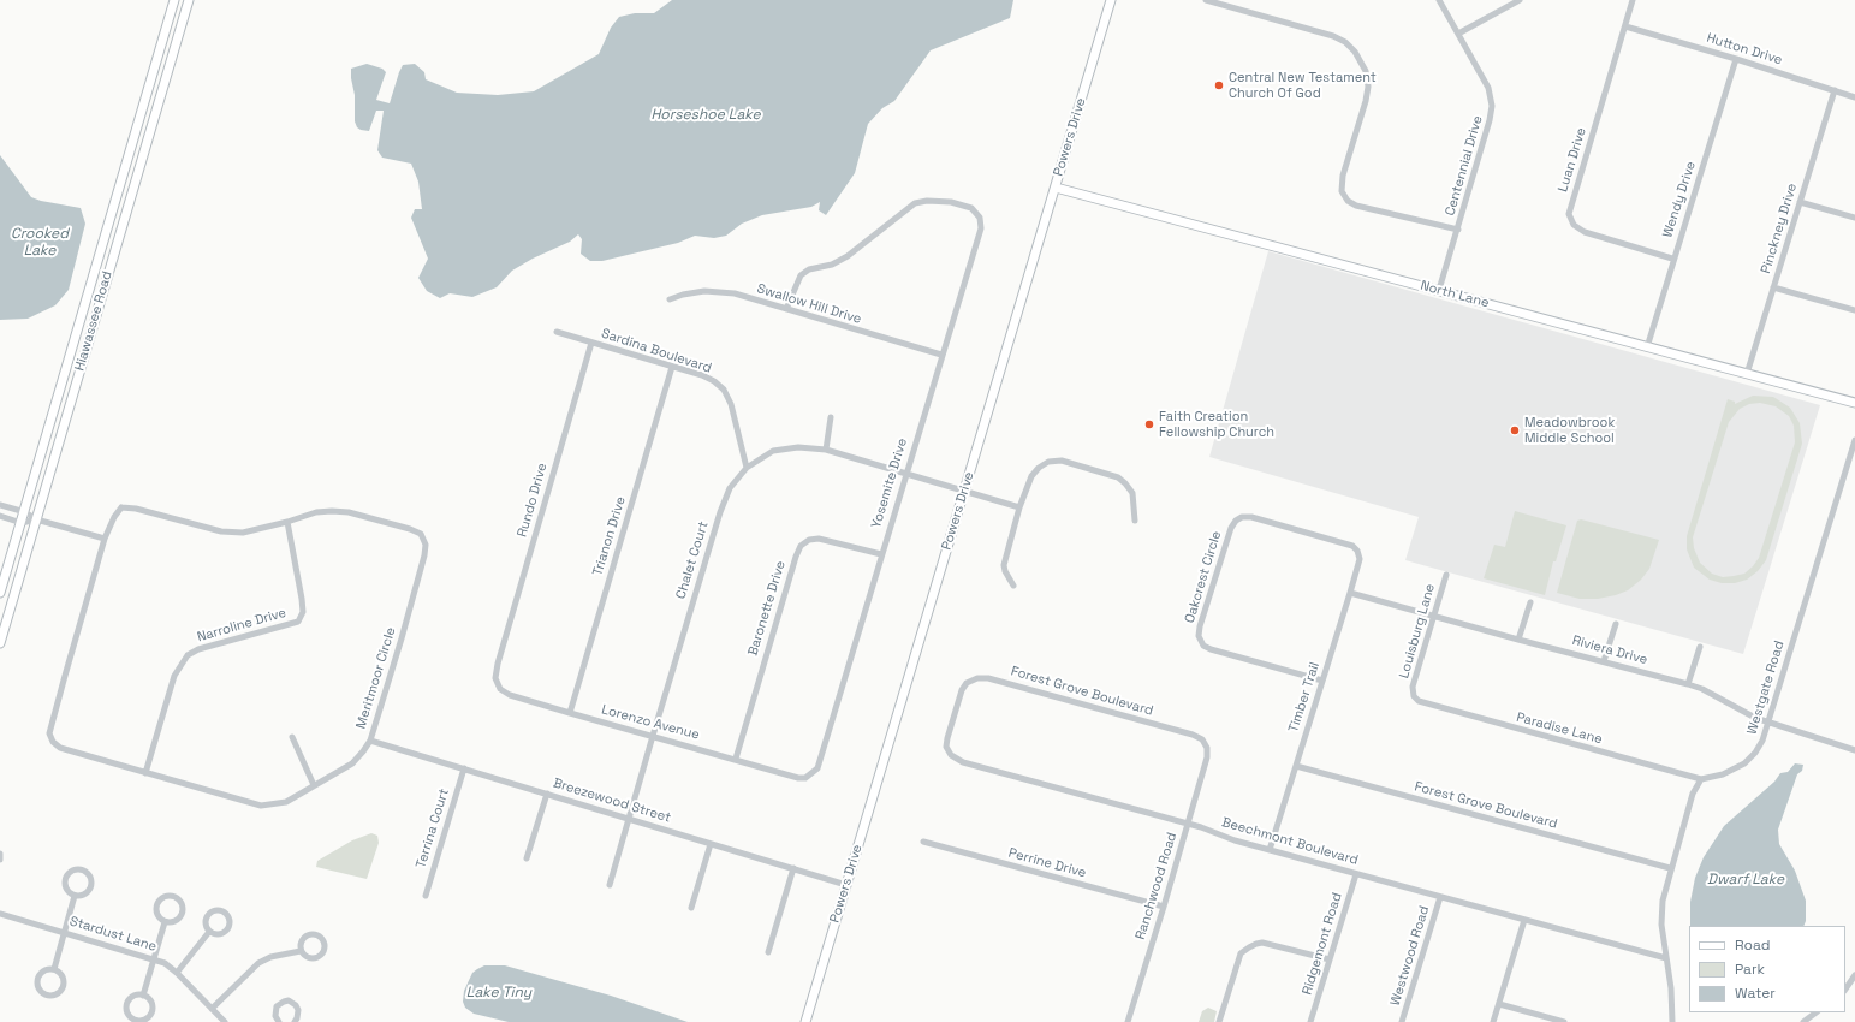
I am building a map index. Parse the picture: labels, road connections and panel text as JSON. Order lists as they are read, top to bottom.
{
  "streets": {
    "street": [
      "Hutton Drive",
      "Powers Drive",
      "Luan Drive",
      "Centennial Drive",
      "Wendy Drive",
      "Pinckney Drive",
      "North Lane",
      "Swallow Hill Drive",
      "Hiawassee Road",
      "Sardina Boulevard",
      "Yosemite Drive",
      "Rundo Drive",
      "Trianon Drive",
      "Chalet Court",
      "Oakcrest Circle",
      "Baronette Drive",
      "Narroline Drive",
      "Louisburg Lane",
      "Riviera Drive",
      "Meritmoor Circle",
      "Westgate Road",
      "Forest Grove Boulevard",
      "Timber Trail",
      "Lorenzo Avenue",
      "Paradise Lane",
      "Breezewood Street",
      "Terrina Court",
      "Beechmont Boulevard",
      "Perrine Drive",
      "Ranchwood Road",
      "Stardust Lane",
      "Ridgemont Road",
      "Westwood Road"
    ]
  },
  "crossings": [
    ["Hutton Drive", "Luan Drive"],
    ["Hutton Drive", "Wendy Drive"],
    ["Hutton Drive", "Pinckney Drive"],
    ["Powers Drive", "North Lane"],
    ["Powers Drive", "Chalet Court"],
    ["Powers Drive", "Breezewood Street"],
    ["Luan Drive", "Wendy Drive"],
    ["Centennial Drive", "North Lane"],
    ["Wendy Drive", "North Lane"],
    ["Pinckney Drive", "North Lane"],
    ["Swallow Hill Drive", "Yosemite Drive"],
    ["Sardina Boulevard", "Rundo Drive"],
    ["Sardina Boulevard", "Trianon Drive"],
    ["Sardina Boulevard", "Chalet Court"],
    ["Yosemite Drive", "Chalet Court"],
    ["Yosemite Drive", "Baronette Drive"],
    ["Yosemite Drive", "Lorenzo Avenue"],
    ["Rundo Drive", "Lorenzo Avenue"],
    ["Trianon Drive", "Lorenzo Avenue"],
    ["Chalet Court", "Lorenzo Avenue"],
    ["Chalet Court", "Breezewood Street"],
    ["Oakcrest Circle", "Timber Trail"],
    ["Baronette Drive", "Lorenzo Avenue"],
    ["Narroline Drive", "Meritmoor Circle"],
    ["Louisburg Lane", "Riviera Drive"],
    ["Louisburg Lane", "Paradise Lane"],
    ["Riviera Drive", "Westgate Road"],
    ["Riviera Drive", "Timber Trail"],
    ["Meritmoor Circle", "Breezewood Street"],
    ["Westgate Road", "Paradise Lane"],
    ["Forest Grove Boulevard", "Timber Trail"],
    ["Forest Grove Boulevard", "Beechmont Boulevard"],
    ["Forest Grove Boulevard", "Ranchwood Road"],
    ["Timber Trail", "Beechmont Boulevard"],
    ["Breezewood Street", "Terrina Court"],
    ["Beechmont Boulevard", "Ranchwood Road"],
    ["Beechmont Boulevard", "Ridgemont Road"],
    ["Beechmont Boulevard", "Westwood Road"],
    ["Perrine Drive", "Ranchwood Road"]
  ],
  "water": [
    "Horseshoe Lake",
    "Crooked Lake",
    "Dwarf Lake",
    "Lake Tiny"
  ],
  "places": ["Central New Testament Church Of God", "Faith Creation Fellowship Church", "Meadowbrook Middle School"],
  "legend": ["Road", "Park", "Water"]
}
